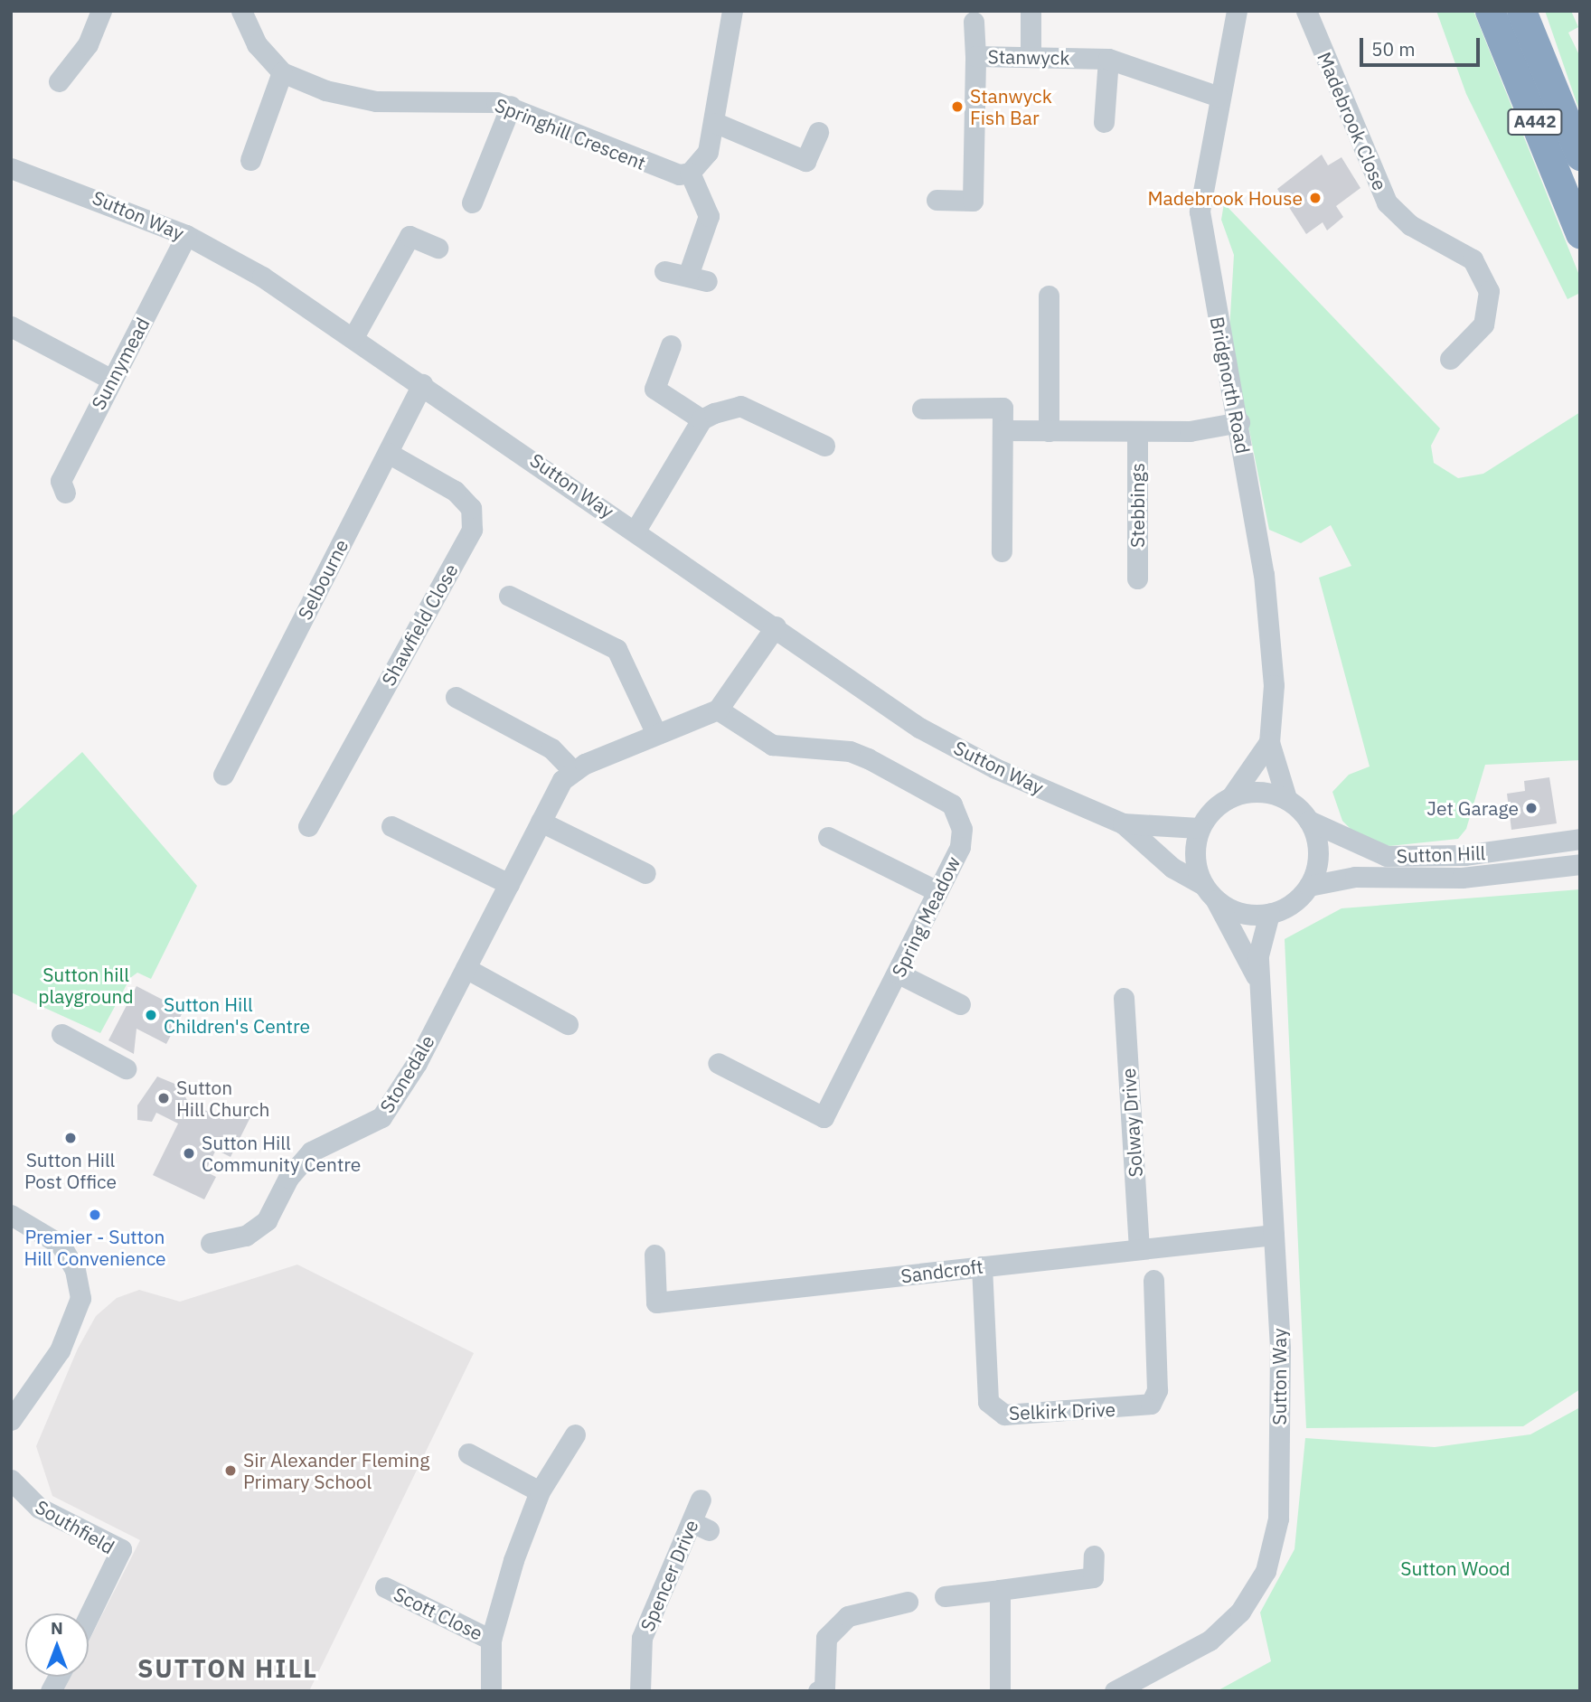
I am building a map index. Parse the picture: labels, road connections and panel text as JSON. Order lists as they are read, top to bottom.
{
  "streets": {
    "highway": ["A442"],
    "street": [
      "Stanwyck",
      "Madebrook Close",
      "Springhill Crescent",
      "Sutton Way",
      "Sunnymead",
      "Bridgnorth Road",
      "Stebbings",
      "Selbourne",
      "Shawfield Close",
      "Sutton Hill",
      "Spring Meadow",
      "Stonedale",
      "Solway Drive",
      "Sandcroft",
      "Selkirk Drive",
      "Southfield",
      "Spencer Drive",
      "Scott Close"
    ]
  },
  "crossings": [
    ["Stanwyck", "Bridgnorth Road"],
    ["Sutton Way", "Sunnymead"],
    ["Sutton Way", "Selbourne"],
    ["Sutton Way", "Sutton Hill"],
    ["Sutton Way", "Sandcroft"],
    ["Selbourne", "Shawfield Close"],
    ["Solway Drive", "Sandcroft"],
    ["Sandcroft", "Selkirk Drive"]
  ],
  "districts": ["SUTTON HILL"],
  "parks": ["Sutton hill playground", "Sutton Wood"],
  "places": [
    "Stanwyck Fish Bar",
    "Madebrook House",
    "Jet Garage",
    "Sutton Hill Children's Centre",
    "Sutton Hill Church",
    "Sutton Hill Post Office",
    "Sutton Hill Community Centre",
    "Premier - Sutton Hill Convenience",
    "Sir Alexander Fleming Primary School"
  ],
  "scale_bar": "50 m",
  "north": "top"
}
